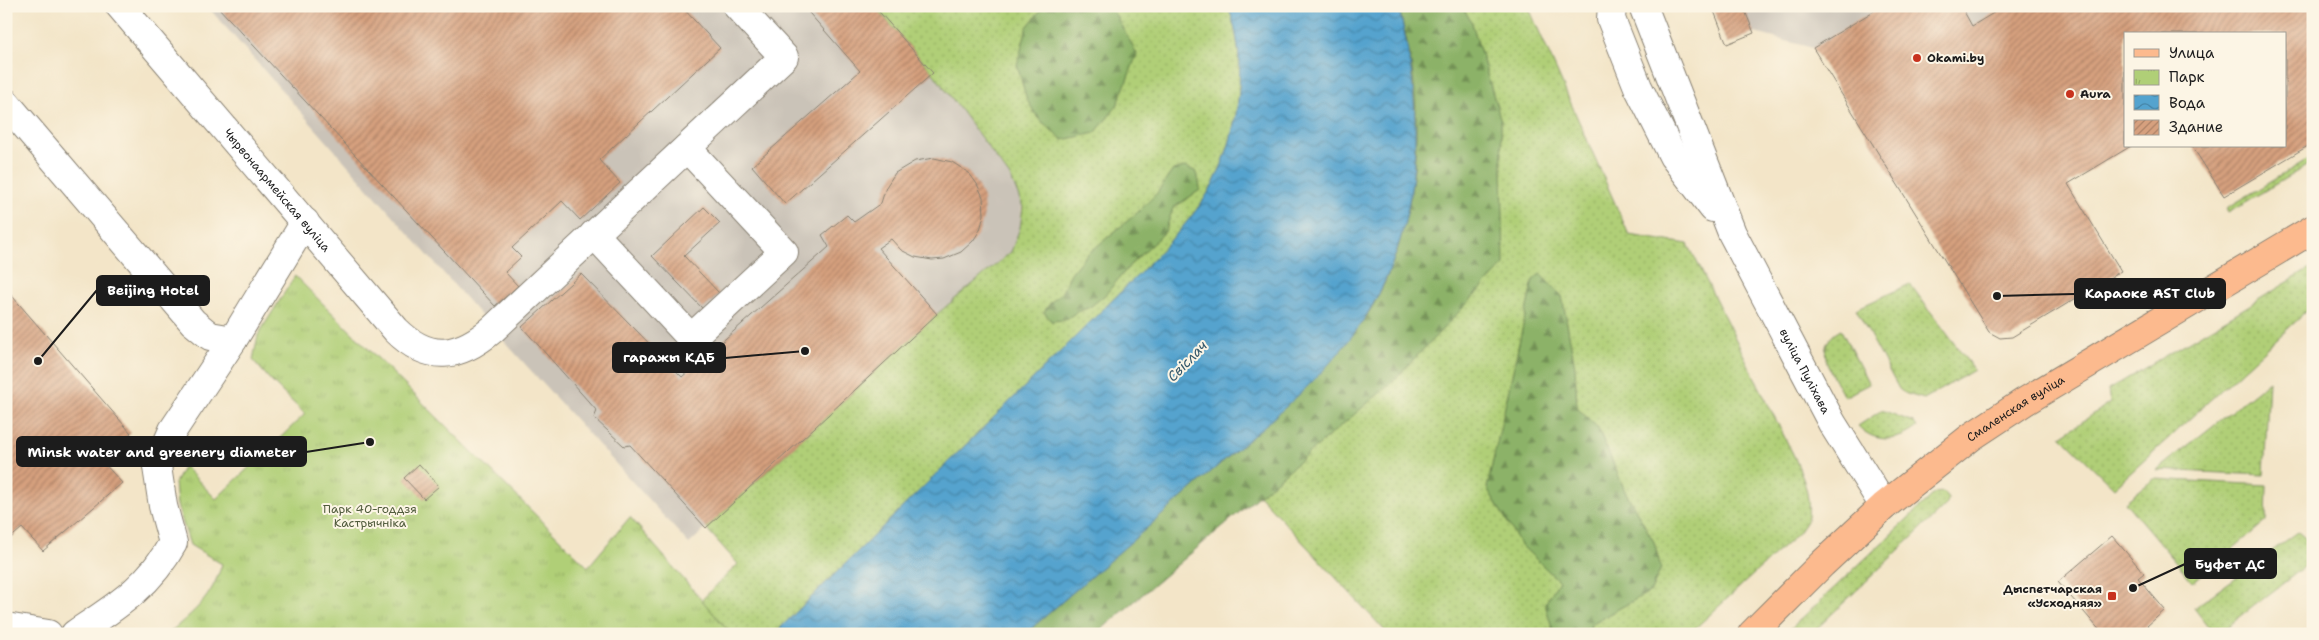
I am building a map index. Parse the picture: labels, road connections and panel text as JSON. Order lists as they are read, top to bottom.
{
  "streets": {
    "main road": ["Смаленская вуліца"],
    "street": ["Чырвонаармейская вуліца", "вуліца Пуліхава"]
  },
  "crossings": [
    ["вуліца Пуліхава", "Смаленская вуліца"]
  ],
  "water": ["Свіслач"],
  "parks": ["Парк 40-годдзя Кастрычніка"],
  "places": {
    "other": [
      "Okami.by",
      "Aura",
      "Караоке AST Club",
      "гаражы КДБ",
      "Beijing Hotel",
      "Minsk water and greenery diameter",
      "Буфет ДС"
    ],
    "transit": ["Дыспетчарская «Усходняя»"]
  },
  "legend": [
    "Улица",
    "Парк",
    "Вода",
    "Здание"
  ]
}
